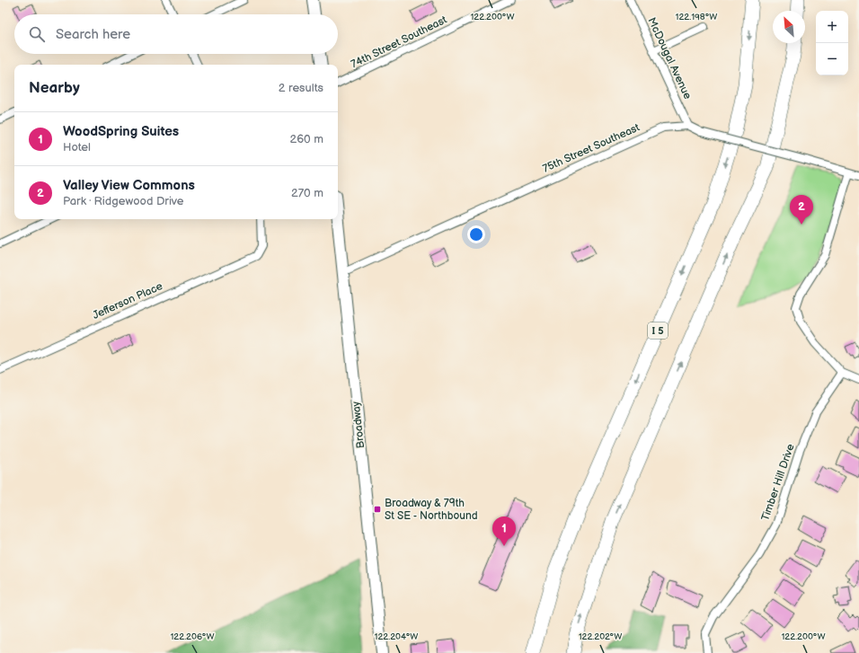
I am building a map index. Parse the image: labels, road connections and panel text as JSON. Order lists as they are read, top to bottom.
{
  "streets": {
    "highway": ["I 5"],
    "street": [
      "74th Street Southeast",
      "McDougal Avenue",
      "75th Street Southeast",
      "Jefferson Place",
      "Broadway",
      "Timber Hill Drive"
    ]
  },
  "crossings": [
    ["McDougal Avenue", "75th Street Southeast"],
    ["75th Street Southeast", "Broadway"]
  ],
  "places": {
    "transit": ["Broadway & 79th St SE - Northbound"]
  },
  "north": "top left",
  "page": {
    "map_buttons": ["+", "−"],
    "search": "Search here",
    "heading": ["Nearby", "2 results"],
    "list": [
      {
        "mark": "1",
        "name": "WoodSpring Suites",
        "note": "Hotel",
        "value": "260 m"
      },
      {
        "mark": "2",
        "name": "Valley View Commons",
        "note": "Park · Ridgewood Drive",
        "value": "270 m"
      }
    ],
    "pins": ["2", "1"]
  },
  "coordinates": [
    "122.200°W",
    "122.198°W",
    "122.206°W",
    "122.204°W",
    "122.202°W"
  ]
}
